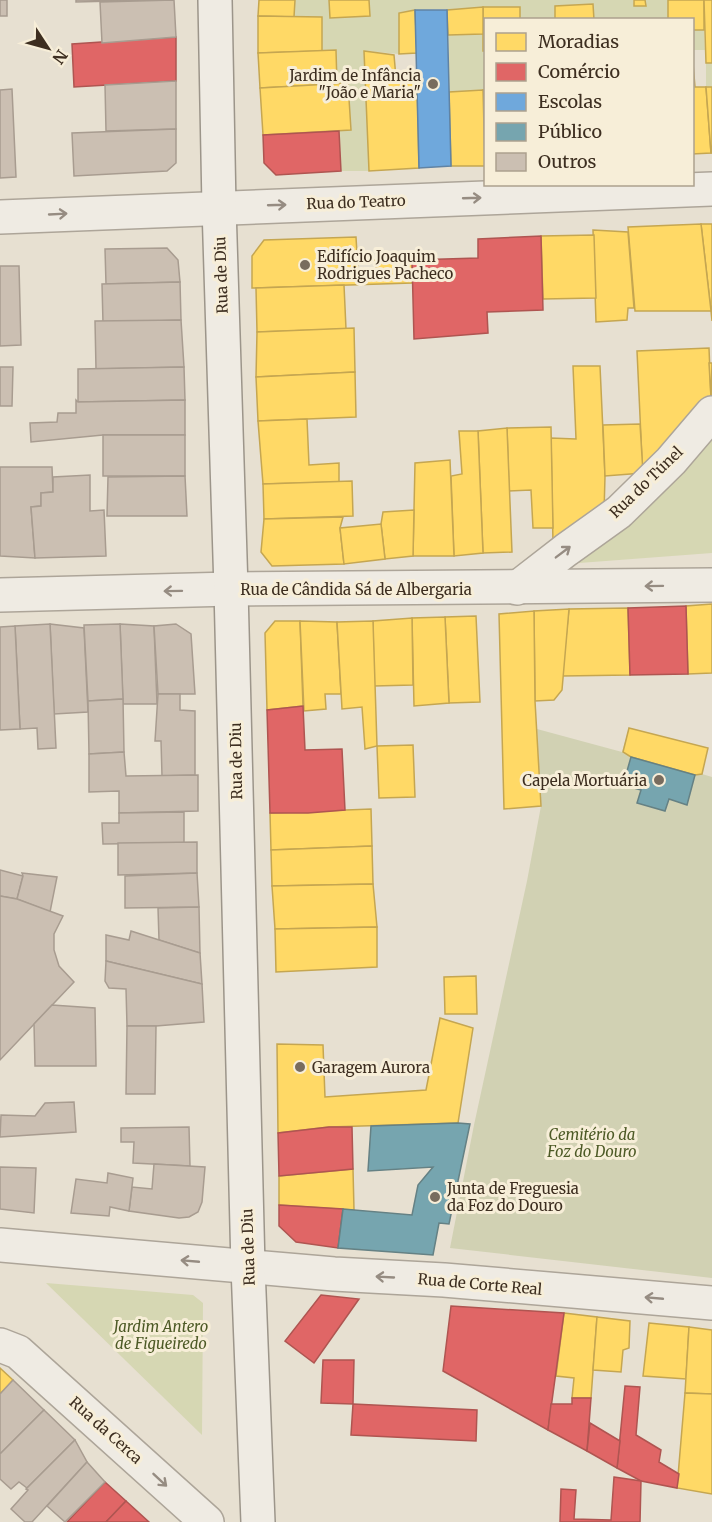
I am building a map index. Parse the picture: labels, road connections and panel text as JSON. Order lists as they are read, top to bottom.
{
  "streets": {
    "street": [
      "Rua do Teatro",
      "Rua de Diu",
      "Rua do Túnel",
      "Rua de Cândida Sá de Albergaria",
      "Rua de Corte Real",
      "Rua da Cerca"
    ]
  },
  "crossings": [
    ["Rua do Teatro", "Rua de Diu"],
    ["Rua de Diu", "Rua de Cândida Sá de Albergaria"],
    ["Rua de Diu", "Rua de Corte Real"],
    ["Rua do Túnel", "Rua de Cândida Sá de Albergaria"]
  ],
  "one_way": [
    "Rua do Teatro",
    "Rua do Túnel",
    "Rua de Cândida Sá de Albergaria",
    "Rua de Corte Real",
    "Rua da Cerca"
  ],
  "parks": ["Cemitério da Foz do Douro", "Jardim Antero de Figueiredo"],
  "places": [
    "Jardim de Infância \"João e Maria\"",
    "Edifício Joaquim Rodrigues Pacheco",
    "Capela Mortuária",
    "Garagem Aurora",
    "Junta de Freguesia da Foz do Douro"
  ],
  "legend": [
    "Moradias",
    "Comércio",
    "Escolas",
    "Público",
    "Outros"
  ],
  "north": "bottom right"
}
